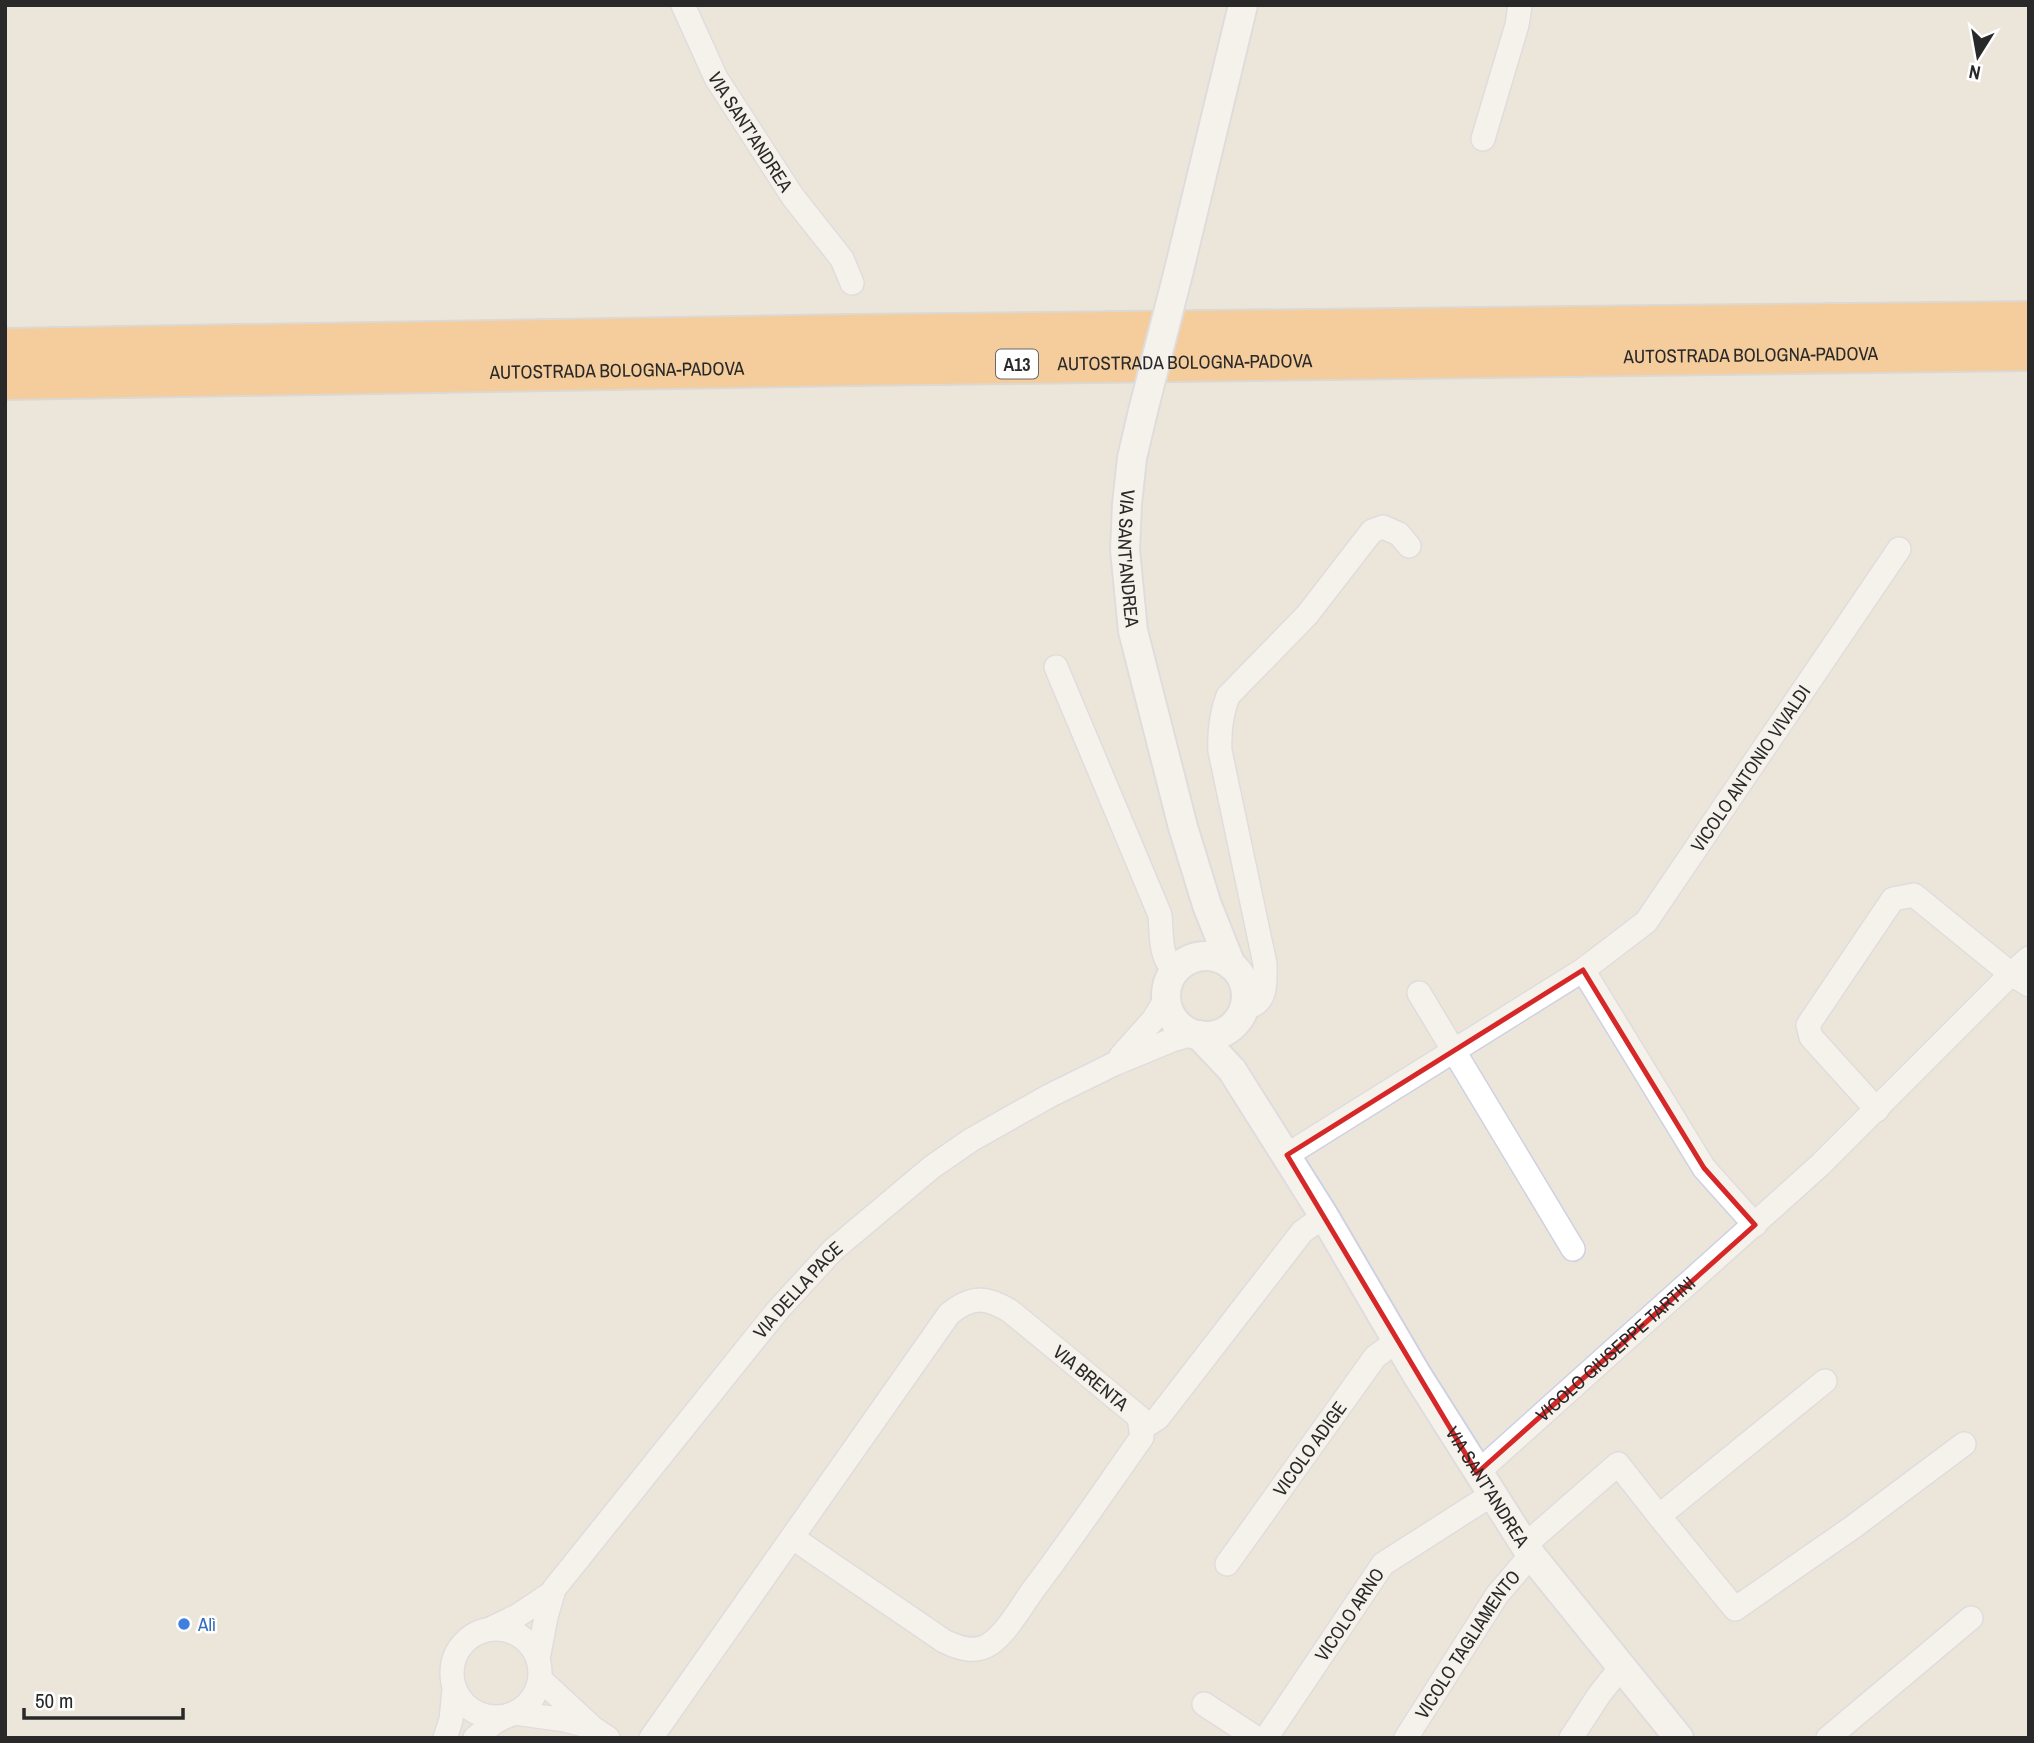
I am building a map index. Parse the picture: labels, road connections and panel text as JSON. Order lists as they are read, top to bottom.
{
  "streets": {
    "highway": ["AUTOSTRADA BOLOGNA-PADOVA", "A13"],
    "street": [
      "VIA SANT'ANDREA",
      "VICOLO ANTONIO VIVALDI",
      "VIA DELLA PACE",
      "VICOLO GIUSEPPE TARTINI",
      "VIA BRENTA",
      "VICOLO ADIGE",
      "VICOLO ARNO",
      "VICOLO TAGLIAMENTO"
    ]
  },
  "crossings": [
    ["VIA SANT'ANDREA", "VICOLO ANTONIO VIVALDI"],
    ["VIA SANT'ANDREA", "VIA DELLA PACE"],
    ["VIA SANT'ANDREA", "VICOLO GIUSEPPE TARTINI"],
    ["VIA SANT'ANDREA", "VICOLO ADIGE"],
    ["VIA SANT'ANDREA", "VICOLO ARNO"],
    ["VIA SANT'ANDREA", "VICOLO TAGLIAMENTO"],
    ["VICOLO GIUSEPPE TARTINI", "VICOLO ARNO"]
  ],
  "places": ["Alì"],
  "scale_bar": "50 m",
  "north": "bottom"
}
